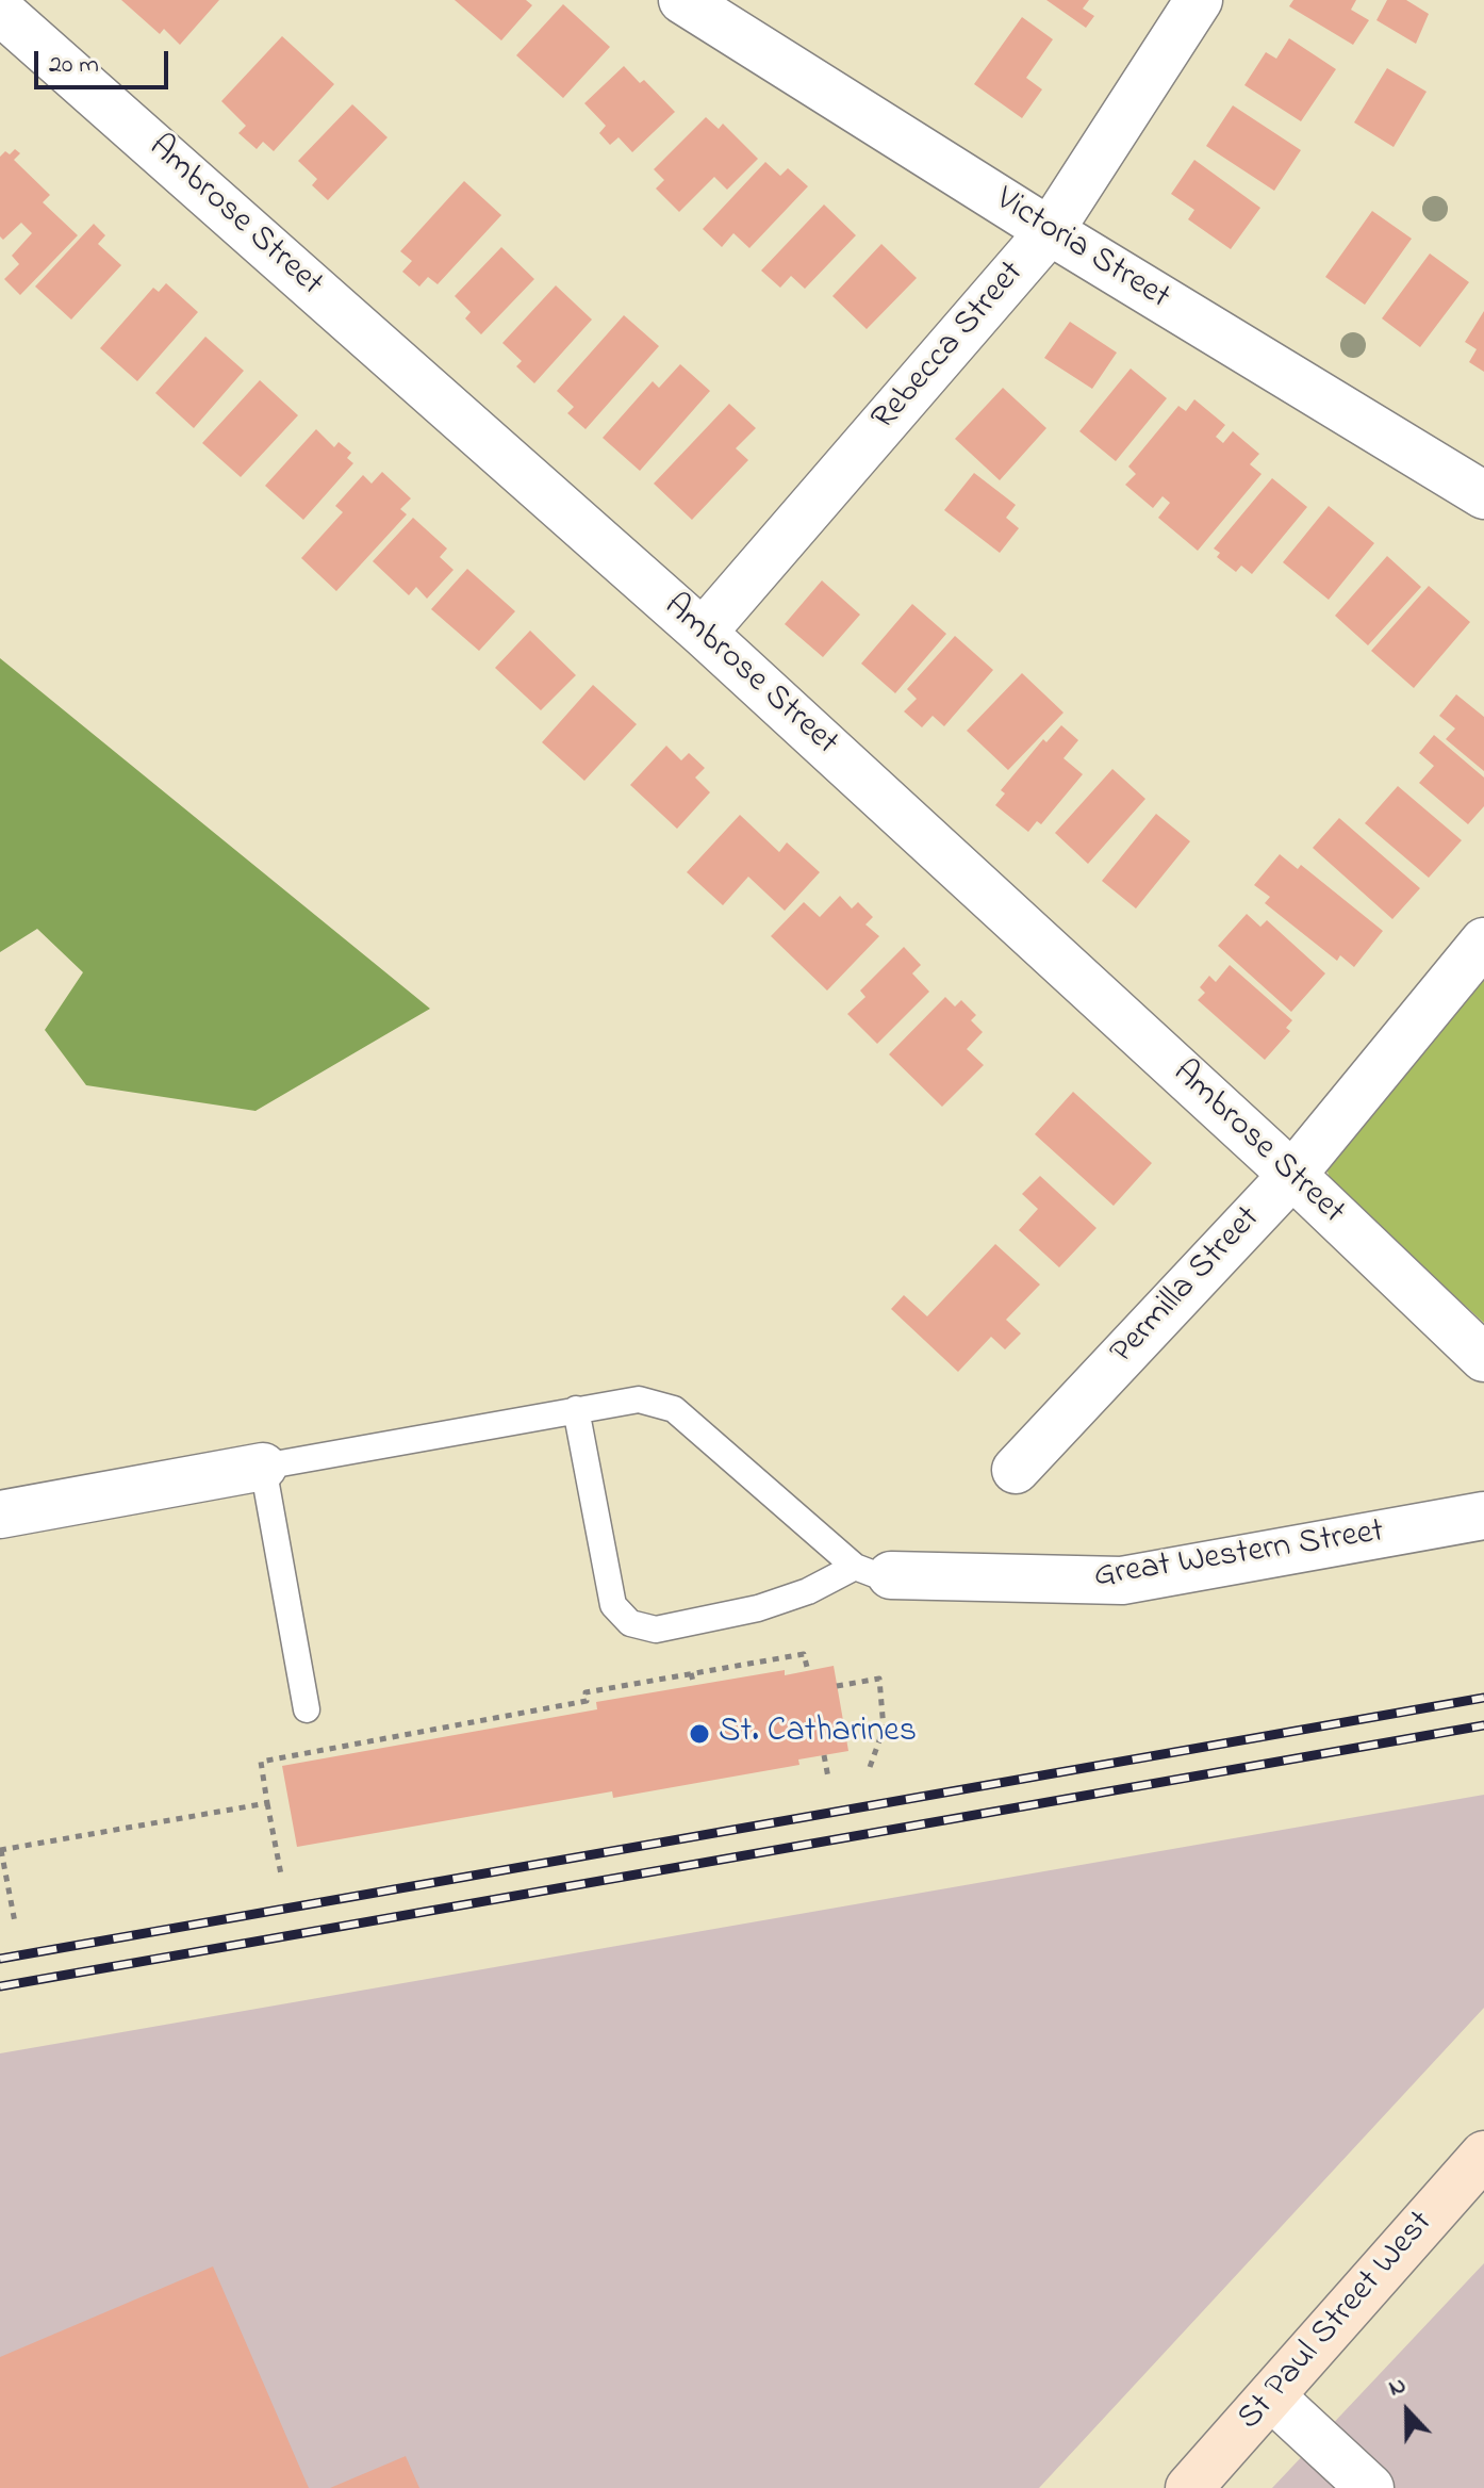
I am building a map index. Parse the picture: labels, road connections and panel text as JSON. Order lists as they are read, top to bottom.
{
  "streets": {
    "main road": ["St Paul Street West"],
    "street": [
      "Ambrose Street",
      "Victoria Street",
      "Rebecca Street",
      "Permilla Street",
      "Great Western Street"
    ]
  },
  "crossings": [
    ["Ambrose Street", "Rebecca Street"],
    ["Ambrose Street", "Permilla Street"],
    ["Victoria Street", "Rebecca Street"]
  ],
  "places": ["St. Catharines"],
  "scale_bar": "20 m",
  "north": "top"
}
